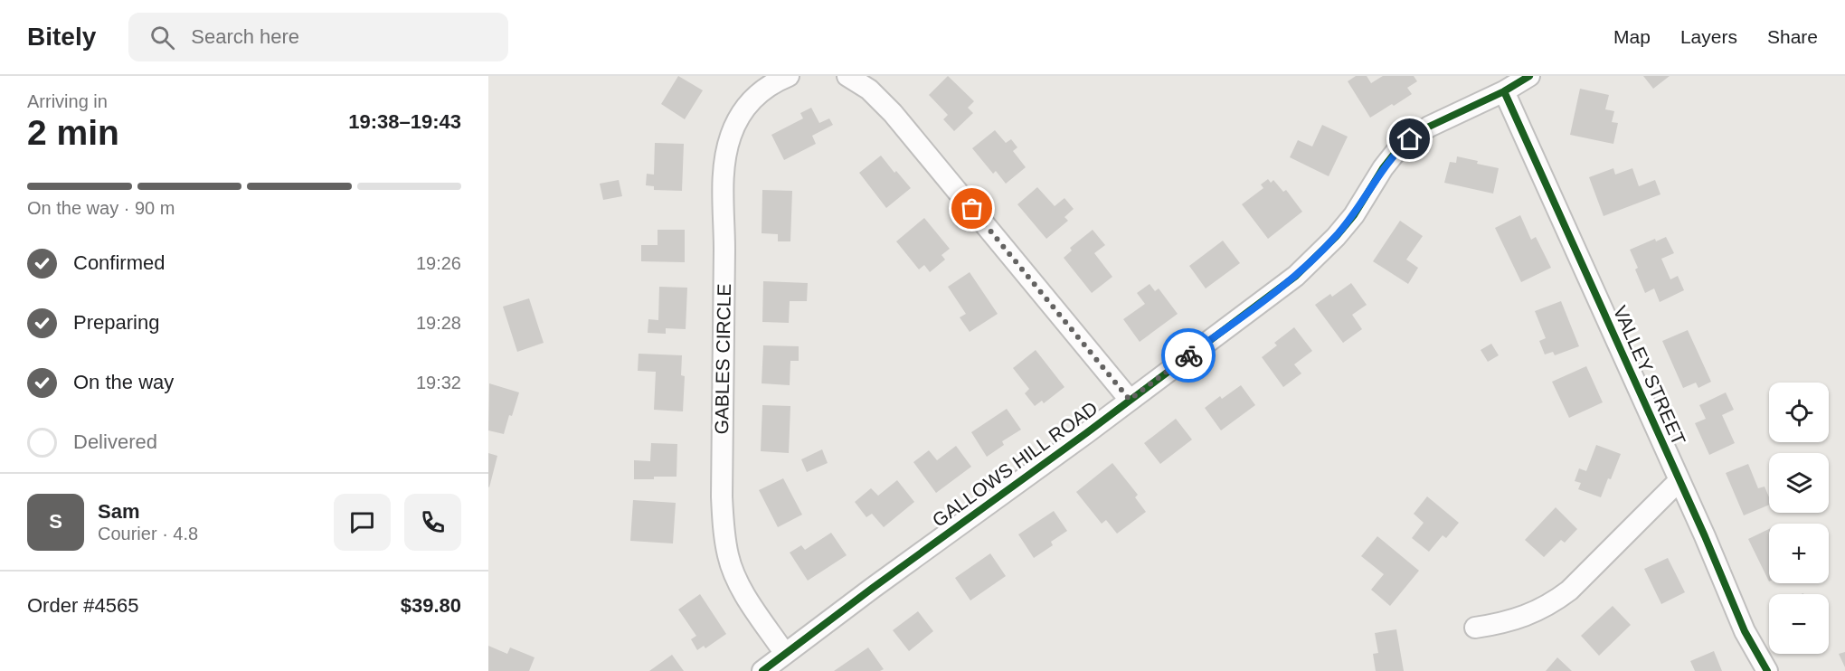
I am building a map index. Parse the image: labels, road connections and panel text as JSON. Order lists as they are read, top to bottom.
{
  "streets": {
    "street": ["GABLES CIRCLE", "VALLEY STREET", "GALLOWS HILL ROAD"]
  },
  "crossings": [
    ["GABLES CIRCLE", "GALLOWS HILL ROAD"],
    ["VALLEY STREET", "GALLOWS HILL ROAD"]
  ],
  "page": {
    "header": "Bitely",
    "search": "Search here",
    "nav": ["Map", "Layers", "Share"],
    "heading": ["2 min", "Arriving in", "19:38–19:43"],
    "panel": [
      "Sam",
      "Courier · 4.8",
      "Order #4565",
      "$39.80"
    ],
    "bar": "On the way · 90 m",
    "list": [
      ["Confirmed", "19:26"],
      ["Preparing", "19:28"],
      ["On the way", "19:32"],
      "Delivered"
    ],
    "map_buttons": ["+", "−"],
    "round": "S"
  }
}
